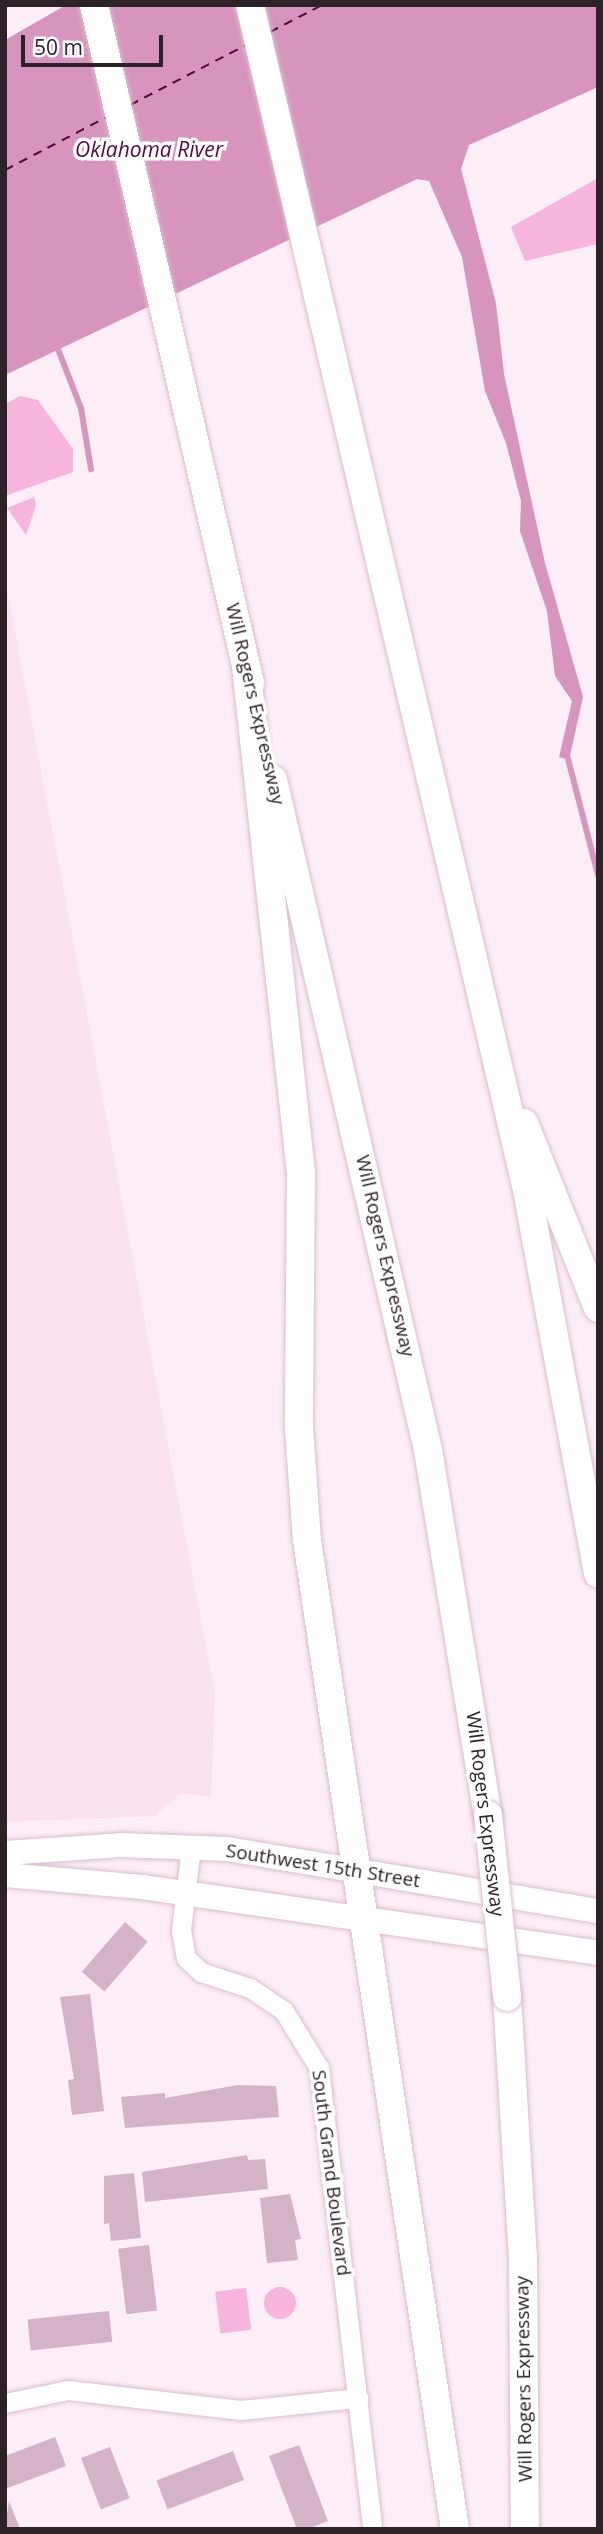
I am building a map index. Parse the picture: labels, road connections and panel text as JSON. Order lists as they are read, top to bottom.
{
  "streets": {
    "highway": ["Will Rogers Expressway"],
    "main road": ["Southwest 15th Street"],
    "street": ["South Grand Boulevard"]
  },
  "crossings": [
    ["Southwest 15th Street", "South Grand Boulevard"]
  ],
  "water": ["Oklahoma River"],
  "scale_bar": "50 m"
}
